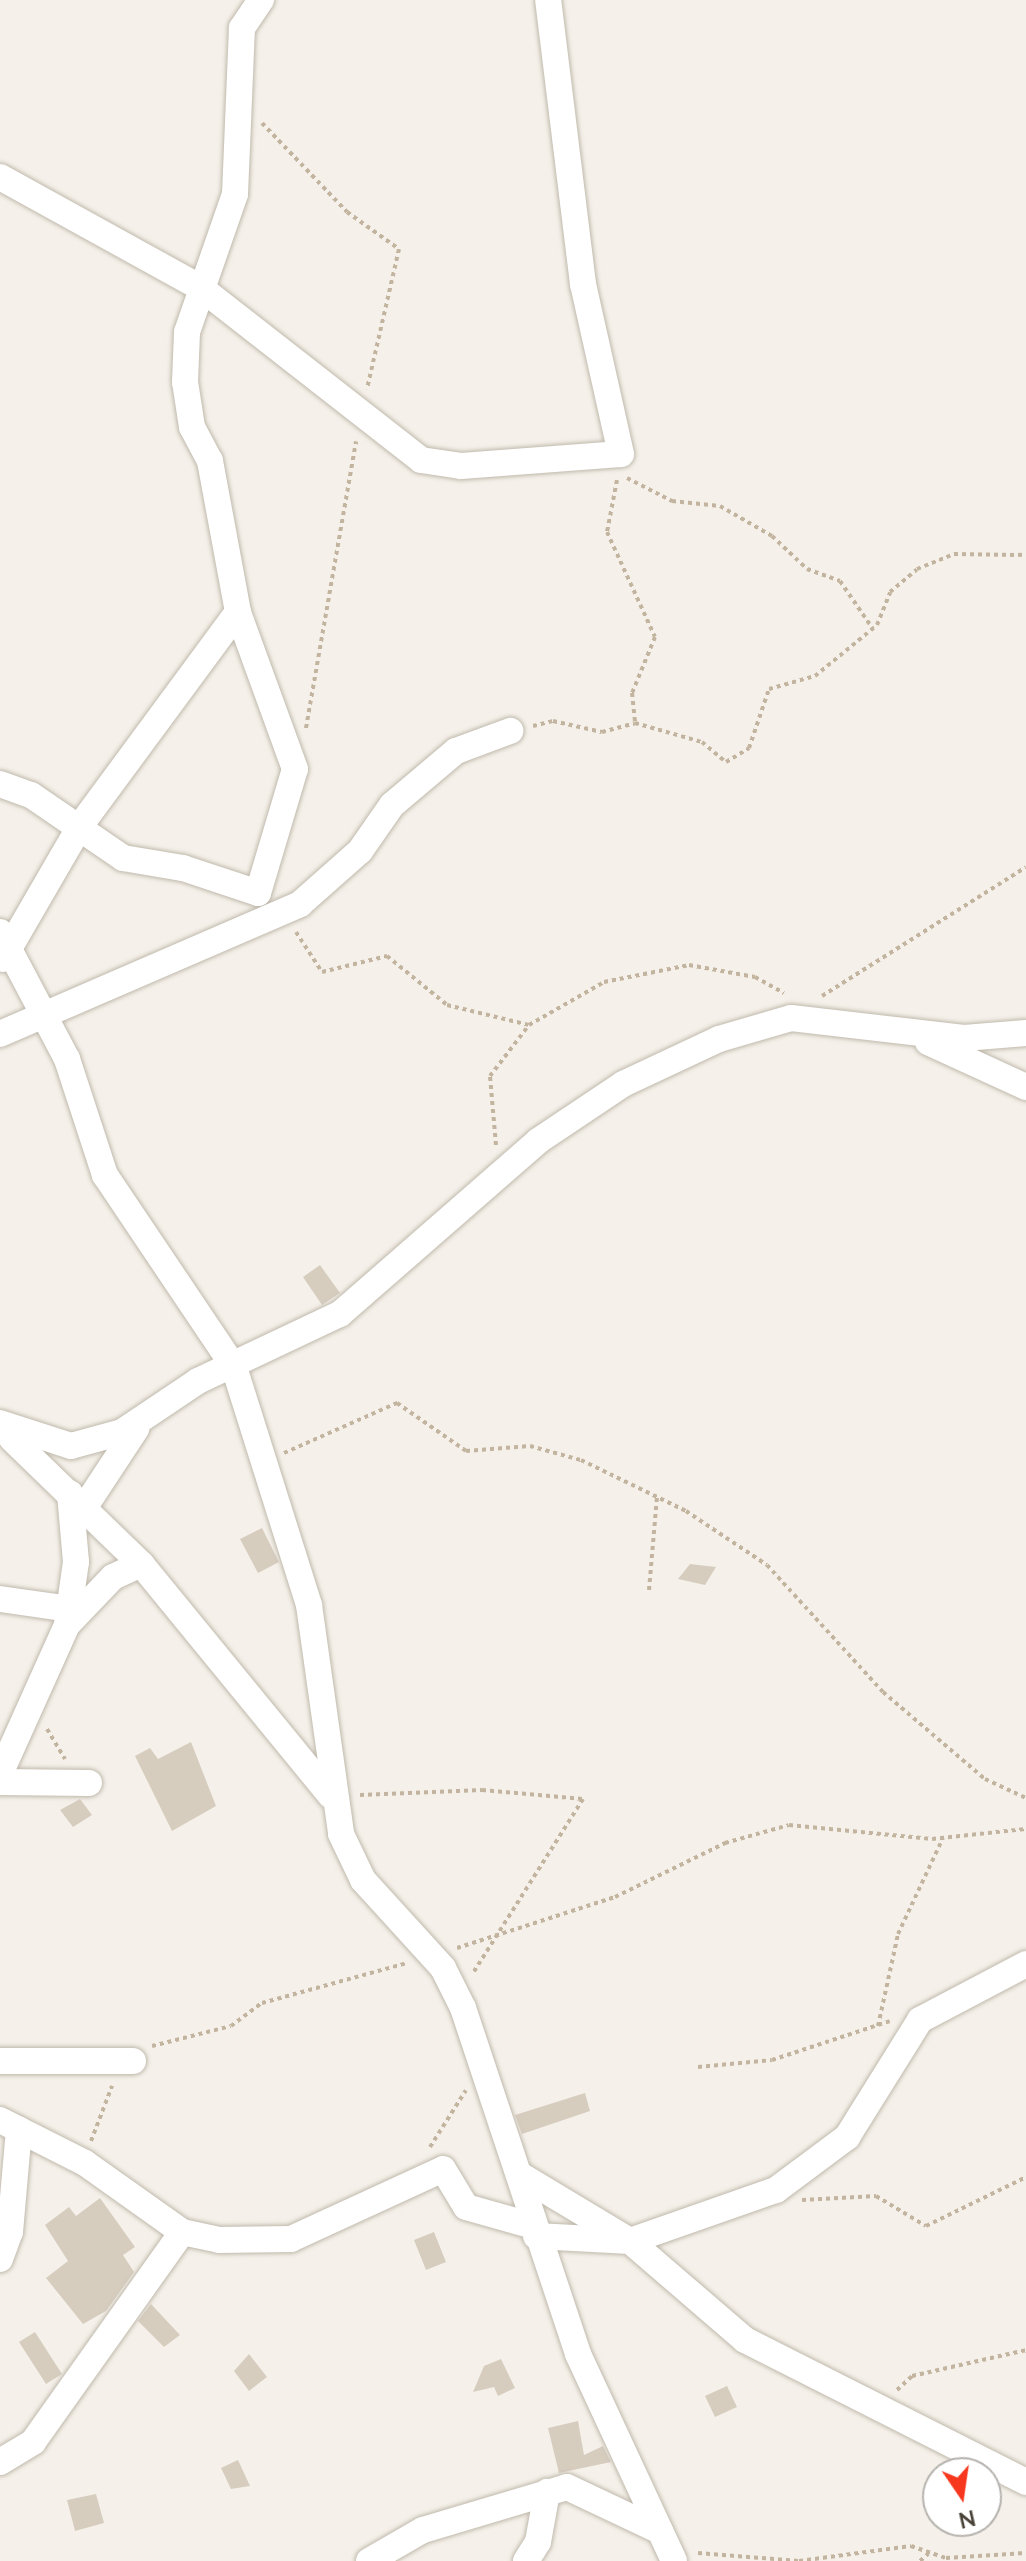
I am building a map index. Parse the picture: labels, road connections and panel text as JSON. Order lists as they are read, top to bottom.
{
  "north": "bottom"
}
